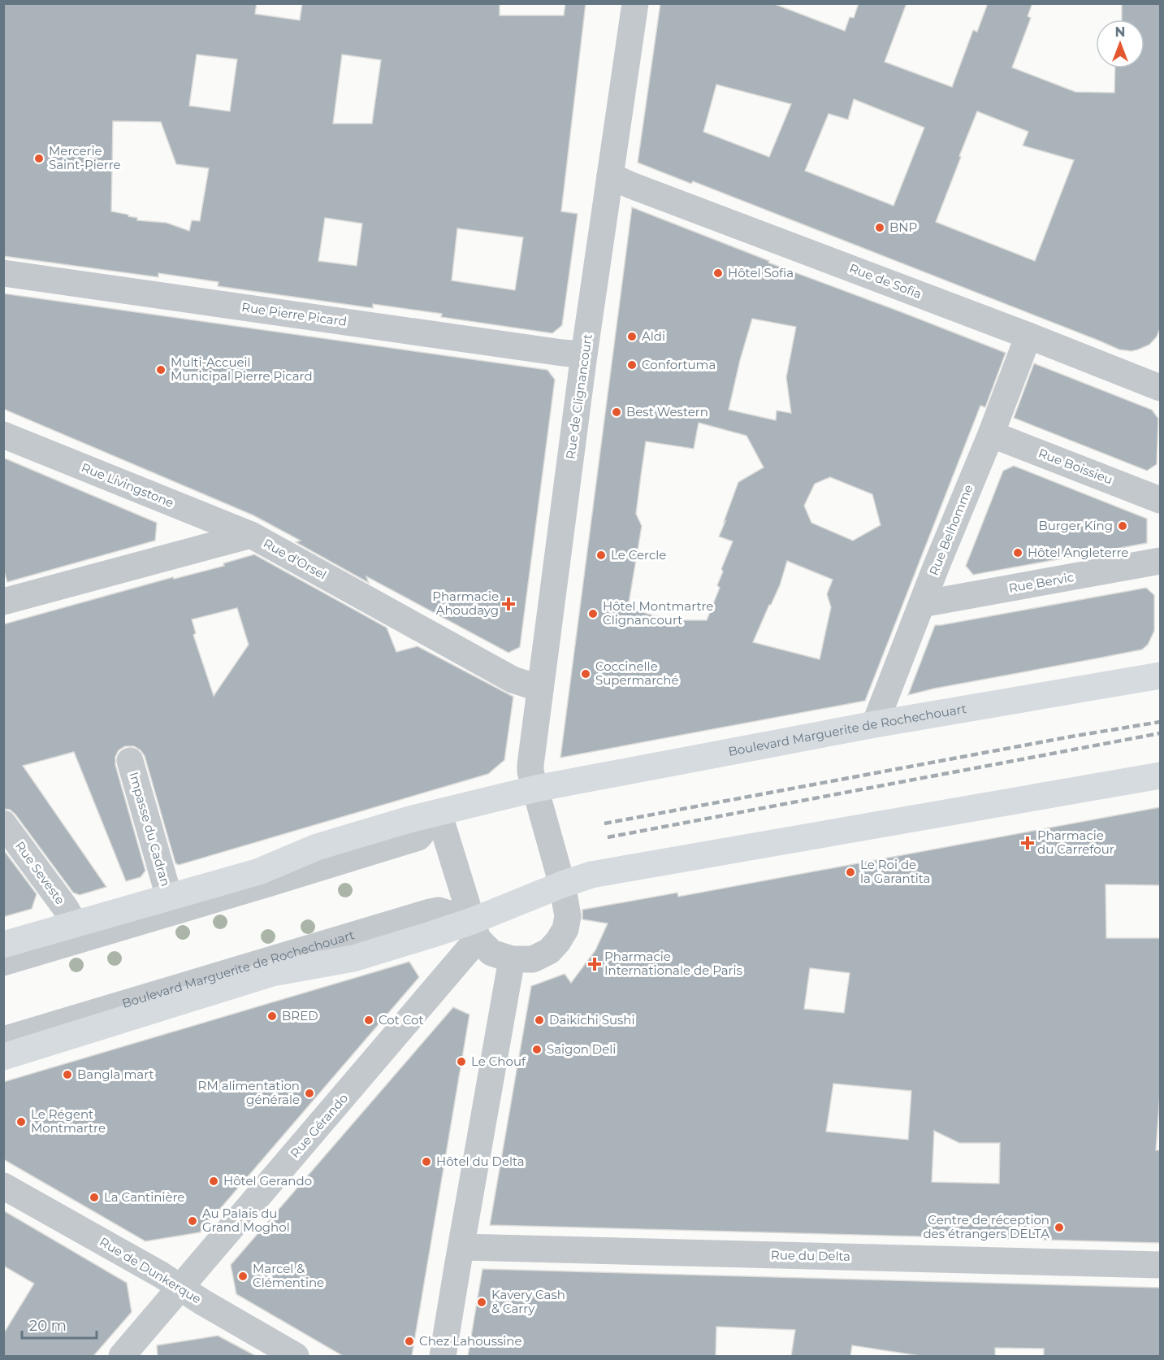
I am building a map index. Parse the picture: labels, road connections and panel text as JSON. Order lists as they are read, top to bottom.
{
  "streets": {
    "main road": ["Boulevard Marguerite de Rochechouart"],
    "street": [
      "Rue de Sofia",
      "Rue Pierre Picard",
      "Rue de Clignancourt",
      "Rue Boissieu",
      "Rue Livingstone",
      "Rue Belhomme",
      "Rue d'Orsel",
      "Rue Bervic",
      "Impasse du Cadran",
      "Rue Seveste",
      "Rue Gérando",
      "Rue du Delta",
      "Rue de Dunkerque"
    ]
  },
  "crossings": [
    ["Rue de Sofia", "Rue de Clignancourt"],
    ["Rue de Sofia", "Rue Belhomme"],
    ["Rue Pierre Picard", "Rue de Clignancourt"],
    ["Rue de Clignancourt", "Rue d'Orsel"],
    ["Rue de Clignancourt", "Boulevard Marguerite de Rochechouart"],
    ["Rue Boissieu", "Rue Belhomme"],
    ["Rue Livingstone", "Rue d'Orsel"],
    ["Rue Belhomme", "Rue Bervic"],
    ["Rue Belhomme", "Boulevard Marguerite de Rochechouart"],
    ["Boulevard Marguerite de Rochechouart", "Impasse du Cadran"],
    ["Boulevard Marguerite de Rochechouart", "Rue Seveste"],
    ["Boulevard Marguerite de Rochechouart", "Rue Gérando"],
    ["Rue Gérando", "Rue de Dunkerque"]
  ],
  "places": {
    "other": [
      "Mercerie Saint-Pierre",
      "BNP",
      "Hôtel Sofia",
      "Aldi",
      "Confortuma",
      "Multi-Accueil Municipal Pierre Picard",
      "Best Western",
      "Burger King",
      "Hôtel Angleterre",
      "Le Cercle",
      "Hôtel Montmartre Clignancourt",
      "Coccinelle Supermarché",
      "Le Roi de la Garantita",
      "BRED",
      "Cot Cot",
      "Daikichi Sushi",
      "Saigon Deli",
      "Le Chouf",
      "Bangla mart",
      "RM alimentation générale",
      "Le Régent Montmartre",
      "Hôtel du Delta",
      "Hôtel Gerando",
      "La Cantinière",
      "Au Palais du Grand Moghol",
      "Centre de réception des étrangers DELTA",
      "Marcel & Clémentine",
      "Kavery Cash & Carry",
      "Chez Lahoussine"
    ],
    "health": ["Pharmacie Ahoudayg", "Pharmacie du Carrefour", "Pharmacie Internationale de Paris"]
  },
  "scale_bar": "20 m",
  "north": "top"
}
